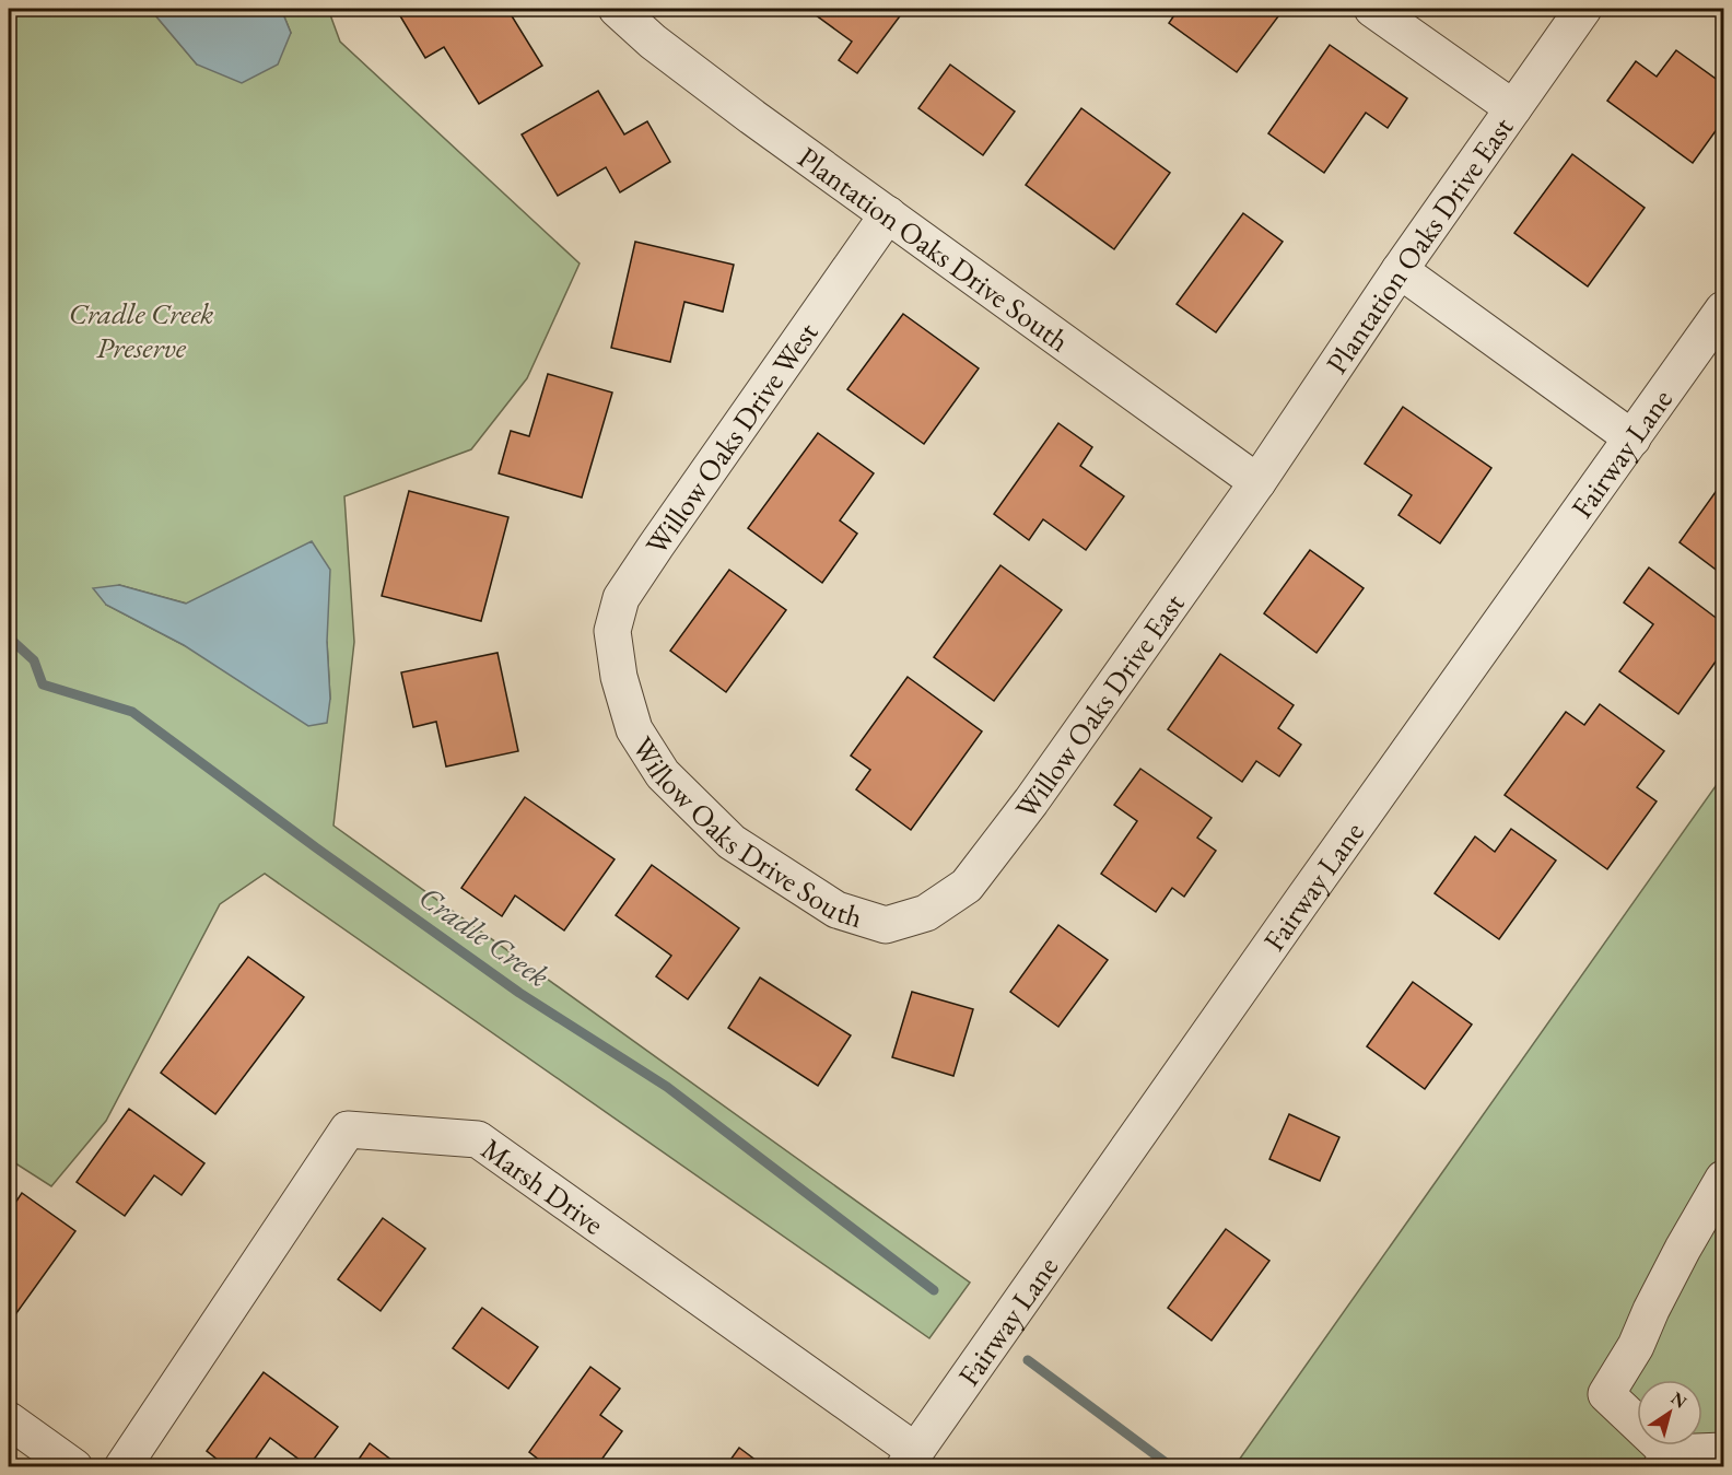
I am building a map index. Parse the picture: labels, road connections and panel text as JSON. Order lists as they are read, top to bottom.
{
  "streets": {
    "street": [
      "Plantation Oaks Drive East",
      "Plantation Oaks Drive South",
      "Willow Oaks Drive West",
      "Fairway Lane",
      "Willow Oaks Drive East",
      "Willow Oaks Drive South",
      "Marsh Drive"
    ]
  },
  "crossings": [
    ["Plantation Oaks Drive East", "Plantation Oaks Drive South"],
    ["Plantation Oaks Drive East", "Willow Oaks Drive East"],
    ["Plantation Oaks Drive South", "Willow Oaks Drive West"],
    ["Plantation Oaks Drive South", "Willow Oaks Drive East"],
    ["Willow Oaks Drive West", "Willow Oaks Drive South"],
    ["Fairway Lane", "Marsh Drive"],
    ["Willow Oaks Drive East", "Willow Oaks Drive South"]
  ],
  "water": ["Cradle Creek"],
  "parks": ["Cradle Creek Preserve"],
  "north": "top right"
}
